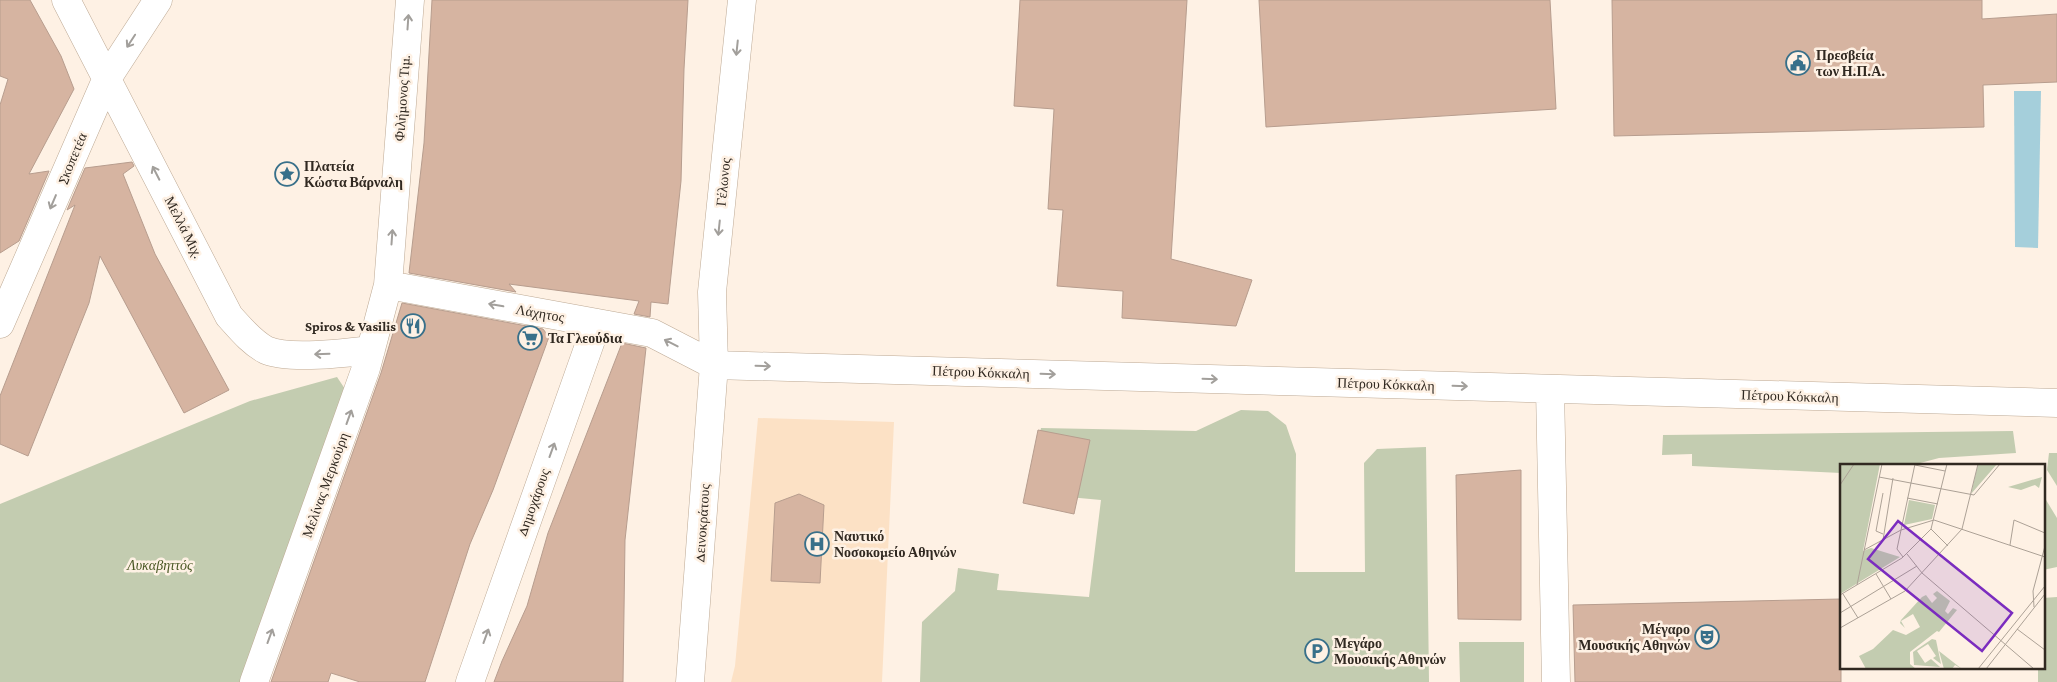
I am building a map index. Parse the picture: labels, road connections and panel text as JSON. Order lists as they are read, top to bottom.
{
  "streets": {
    "street": [
      "Φιλήμονος Τιμ.",
      "Σκοπετέα",
      "Γέλωνος",
      "Μελλά Μιχ.",
      "Λάχητος",
      "Πέτρου Κόκκαλη",
      "Μελίνας Μερκούρη",
      "Δημοχάρους",
      "Δεινοκράτους"
    ]
  },
  "crossings": [
    ["Φιλήμονος Τιμ.", "Λάχητος"],
    ["Φιλήμονος Τιμ.", "Μελίνας Μερκούρη"],
    ["Σκοπετέα", "Μελλά Μιχ."],
    ["Γέλωνος", "Λάχητος"],
    ["Γέλωνος", "Πέτρου Κόκκαλη"],
    ["Γέλωνος", "Δεινοκράτους"],
    ["Μελλά Μιχ.", "Μελίνας Μερκούρη"],
    ["Λάχητος", "Πέτρου Κόκκαλη"],
    ["Λάχητος", "Μελίνας Μερκούρη"],
    ["Λάχητος", "Δημοχάρους"],
    ["Λάχητος", "Δεινοκράτους"],
    ["Πέτρου Κόκκαλη", "Δεινοκράτους"]
  ],
  "one_way": [
    "Φιλήμονος Τιμ.",
    "Σκοπετέα",
    "Γέλωνος",
    "Μελλά Μιχ.",
    "Λάχητος",
    "Πέτρου Κόκκαλη",
    "Μελίνας Μερκούρη",
    "Δημοχάρους"
  ],
  "parks": ["Λυκαβηττός"],
  "places": {
    "public building": ["Πρεσβεία των Η.Π.Α."],
    "place": ["Πλατεία Κώστα Βάρναλη"],
    "restaurant": ["Spiros & Vasilis"],
    "supermarket": ["Τα Γλεούδια"],
    "hospital": ["Ναυτικό Νοσοκομείο Αθηνών"],
    "theatre": ["Μέγαρο Μουσικής Αθηνών"],
    "parking": ["Μεγάρο Μουσικής Αθηνών"]
  }
}
